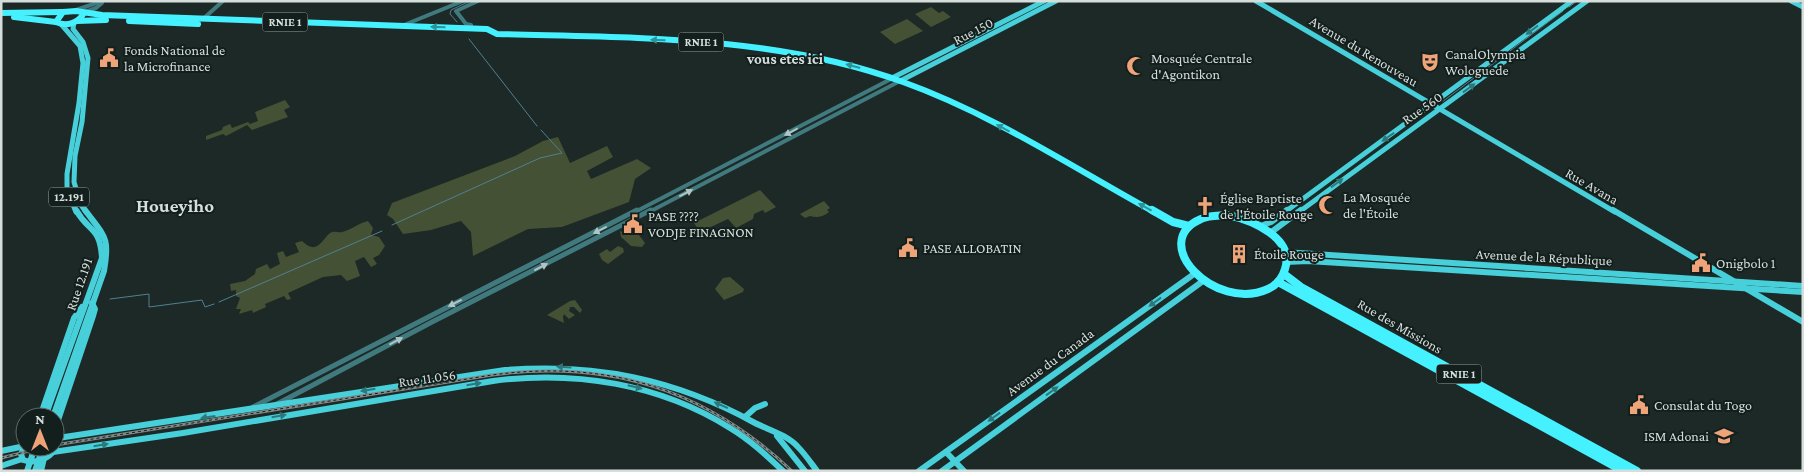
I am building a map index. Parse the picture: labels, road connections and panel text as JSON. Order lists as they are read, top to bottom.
{
  "streets": {
    "highway": ["RNIE 1", "Rue des Missions"],
    "main road": [
      "Rue 150",
      "Avenue du Renouveau",
      "Rue 560",
      "Rue Avana",
      "12.191",
      "Avenue de la République",
      "Rue 12.191",
      "Avenue du Canada",
      "Rue 11.056"
    ]
  },
  "crossings": [
    ["RNIE 1", "Rue 150"],
    ["RNIE 1", "Rue 560"],
    ["RNIE 1", "Avenue de la République"],
    ["RNIE 1", "Rue 12.191"],
    ["RNIE 1", "Rue des Missions"],
    ["RNIE 1", "Avenue du Canada"],
    ["Avenue du Renouveau", "Rue 560"],
    ["Avenue du Renouveau", "Rue Avana"],
    ["Rue 560", "Rue Avana"],
    ["Rue 560", "Avenue de la République"],
    ["Rue 560", "Rue des Missions"],
    ["Rue 560", "Avenue du Canada"],
    ["Rue Avana", "Avenue de la République"],
    ["Avenue de la République", "Rue des Missions"],
    ["Avenue de la République", "Avenue du Canada"],
    ["Rue des Missions", "Avenue du Canada"]
  ],
  "districts": ["vous etes ici", "Houeyiho"],
  "places": {
    "public building": [
      "Fonds National de la Microfinance",
      "PASE ???? VODJE FINAGNON",
      "PASE ALLOBATIN",
      "Onigbolo 1",
      "Consulat du Togo"
    ],
    "theatre": ["CanalOlympia Wologuede"],
    "mosque": ["Mosquée Centrale d'Agontikon", "La Mosquée de l'Étoile"],
    "church": ["Église Baptiste de l'Étoile Rouge"],
    "building": ["Étoile Rouge"],
    "school or university": ["ISM Adonai"]
  },
  "north": "top"
}
